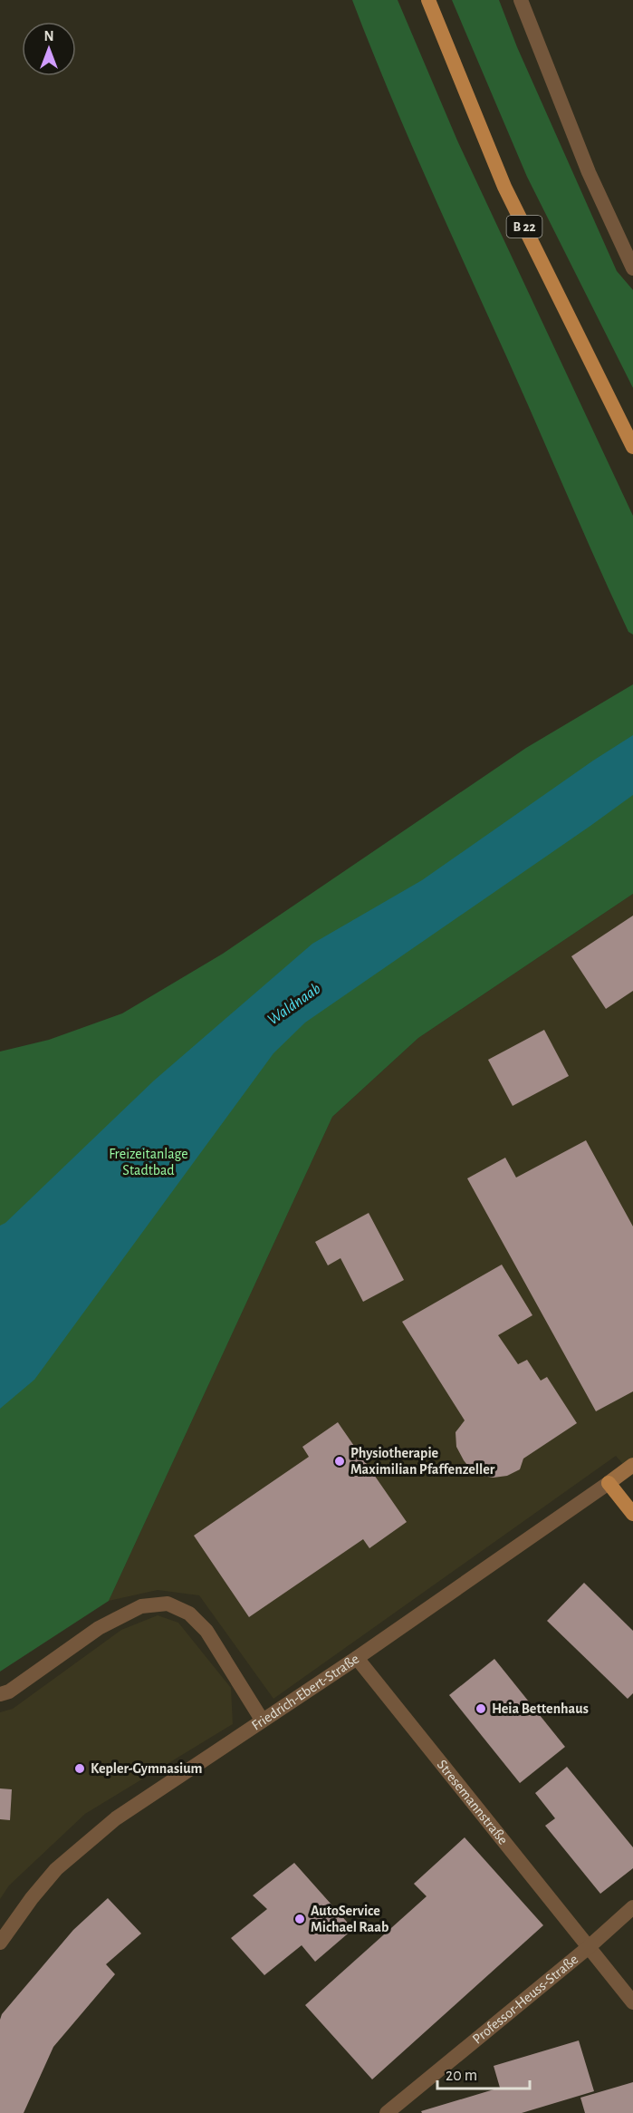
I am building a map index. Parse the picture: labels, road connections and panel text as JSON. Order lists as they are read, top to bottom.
{
  "streets": {
    "main road": ["B 22", "Friedrich-Ebert-Straße"],
    "street": ["Stresemannstraße", "Professor-Heuss-Straße"]
  },
  "crossings": [
    ["Friedrich-Ebert-Straße", "Stresemannstraße"],
    ["Stresemannstraße", "Professor-Heuss-Straße"]
  ],
  "water": ["Waldnaab"],
  "parks": ["Freizeitanlage Stadtbad"],
  "places": [
    "Physiotherapie Maximilian Pfaffenzeller",
    "Heia Bettenhaus",
    "Kepler-Gymnasium",
    "AutoService Michael Raab"
  ],
  "scale_bar": "20 m",
  "north": "top"
}
